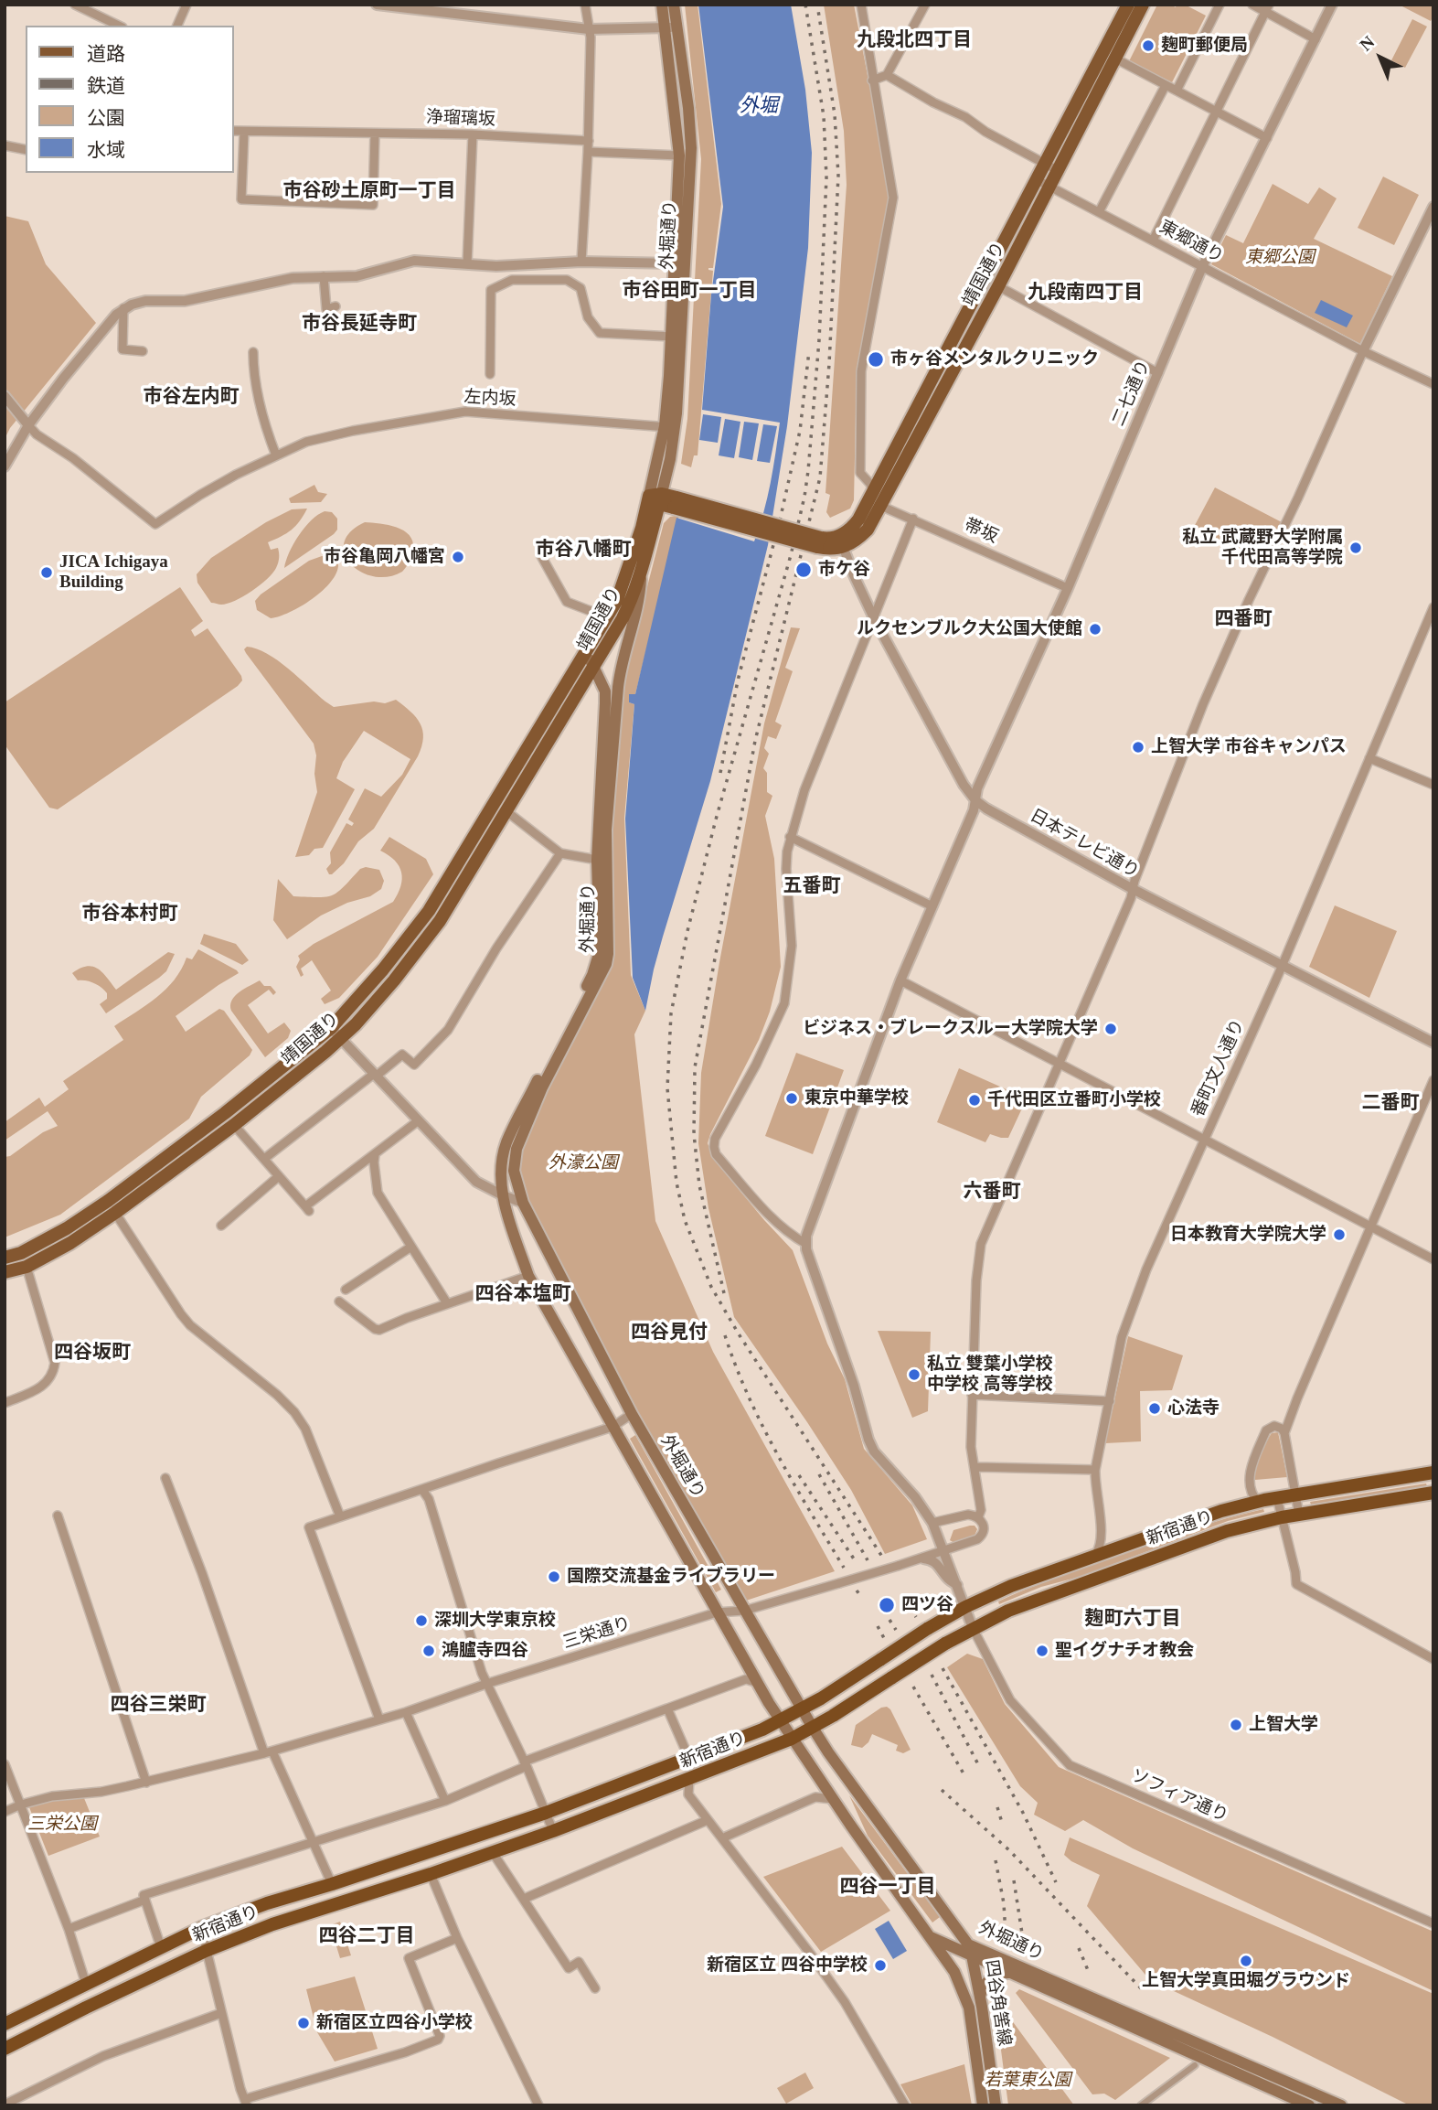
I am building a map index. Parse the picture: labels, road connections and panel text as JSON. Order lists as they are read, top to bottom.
{
  "streets": {
    "highway": ["新宿通り"],
    "main road": ["外堀通り", "靖国通り", "四谷角筈線"],
    "street": [
      "浄瑠璃坂",
      "東郷通り",
      "二七通り",
      "左内坂",
      "帯坂",
      "日本テレビ通り",
      "番町文人通り",
      "三栄通り",
      "ソフィア通り"
    ]
  },
  "crossings": [
    ["外堀通り", "靖国通り"],
    ["外堀通り", "左内坂"],
    ["外堀通り", "新宿通り"],
    ["外堀通り", "三栄通り"],
    ["外堀通り", "四谷角筈線"],
    ["東郷通り", "靖国通り"],
    ["東郷通り", "二七通り"],
    ["靖国通り", "帯坂"],
    ["靖国通り", "日本テレビ通り"],
    ["二七通り", "帯坂"],
    ["二七通り", "日本テレビ通り"],
    ["日本テレビ通り", "番町文人通り"],
    ["番町文人通り", "新宿通り"],
    ["新宿通り", "ソフィア通り"]
  ],
  "districts": [
    "九段北四丁目",
    "市谷砂土原町一丁目",
    "市谷田町一丁目",
    "九段南四丁目",
    "市谷長延寺町",
    "市谷左内町",
    "市谷八幡町",
    "四番町",
    "五番町",
    "市谷本村町",
    "二番町",
    "六番町",
    "四谷本塩町",
    "四谷見付",
    "四谷坂町",
    "麹町六丁目",
    "四谷三栄町",
    "四谷一丁目",
    "四谷二丁目"
  ],
  "water": ["外堀"],
  "parks": [
    "東郷公園",
    "外濠公園",
    "三栄公園",
    "若葉東公園"
  ],
  "places": [
    "麹町郵便局",
    "市ヶ谷メンタルクリニック",
    "私立 武蔵野大学附属 千代田高等学院",
    "市谷亀岡八幡宮",
    "市ケ谷",
    "JICA Ichigaya Building",
    "ルクセンブルク大公国大使館",
    "上智大学 市谷キャンパス",
    "ビジネス・ブレークスルー大学院大学",
    "東京中華学校",
    "千代田区立番町小学校",
    "日本教育大学院大学",
    "私立 雙葉小学校 中学校 高等学校",
    "心法寺",
    "国際交流基金ライブラリー",
    "四ツ谷",
    "深圳大学東京校",
    "鴻臚寺四谷",
    "聖イグナチオ教会",
    "上智大学",
    "上智大学真田堀グラウンド",
    "新宿区立 四谷中学校",
    "新宿区立四谷小学校"
  ],
  "legend": [
    "道路",
    "鉄道",
    "公園",
    "水域"
  ],
  "north": "top left"
}
